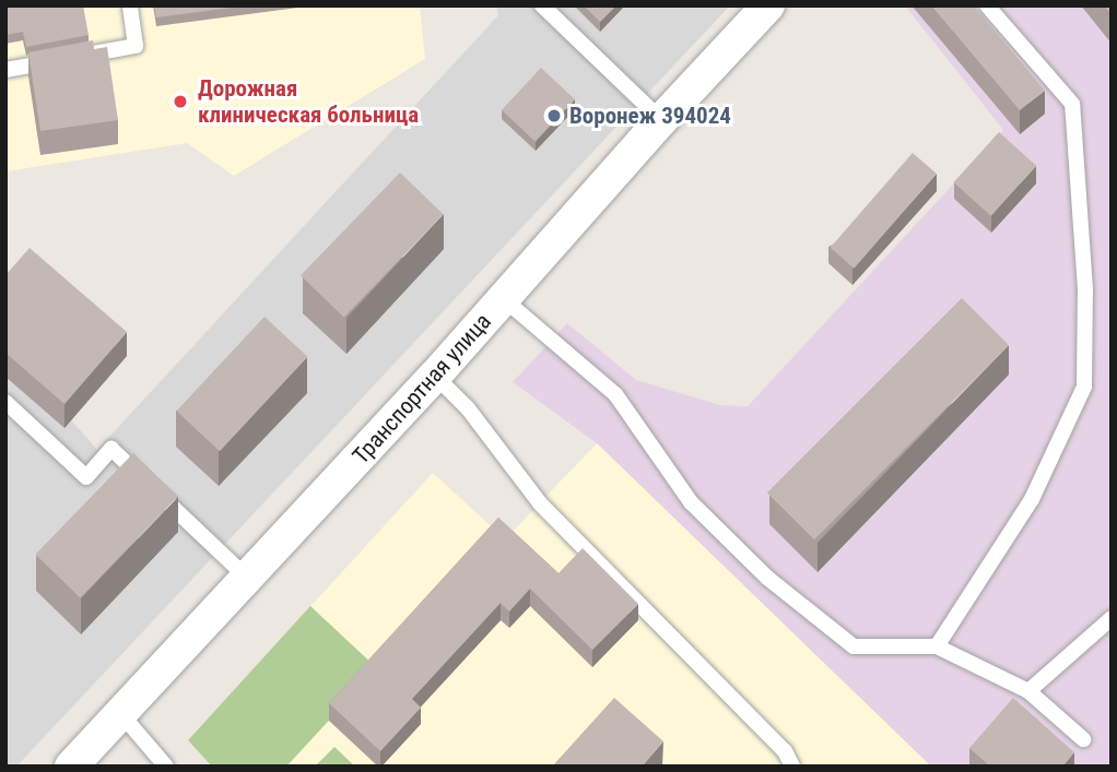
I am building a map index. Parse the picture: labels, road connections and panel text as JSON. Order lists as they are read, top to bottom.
{
  "streets": {
    "street": ["Транспортная улица"]
  },
  "places": ["Дорожная клиническая больница", "Воронеж 394024"]
}
